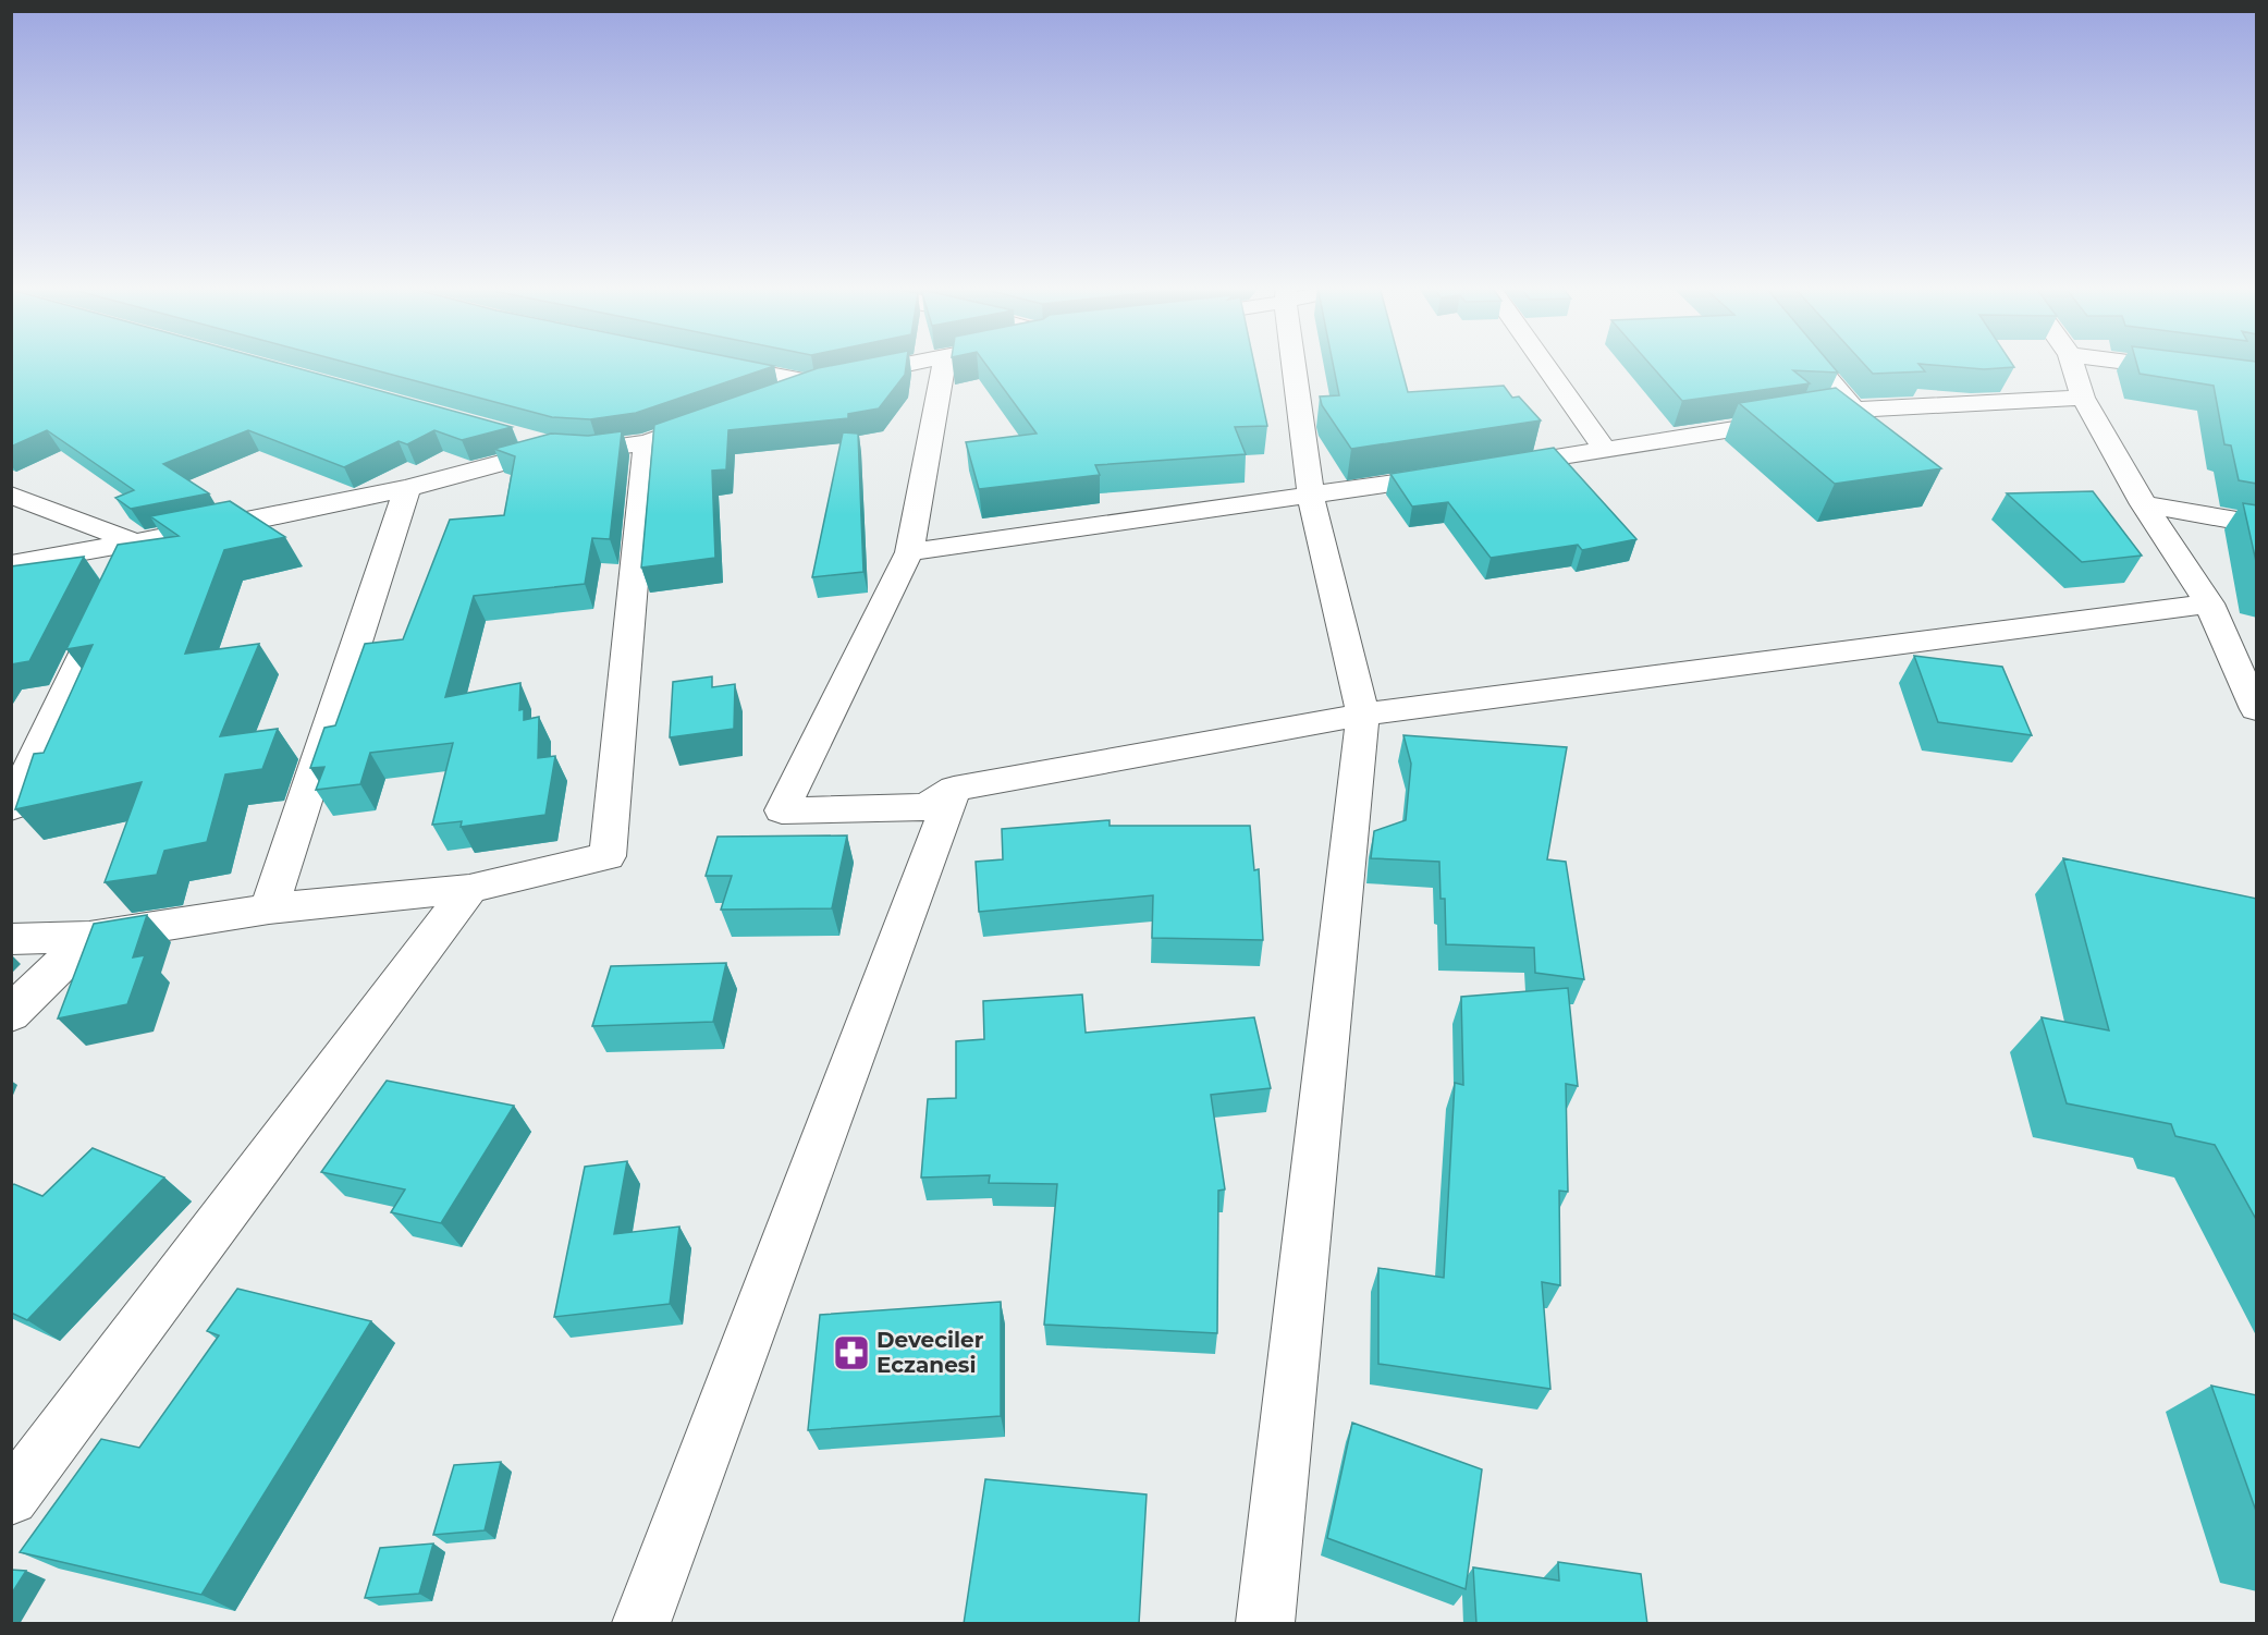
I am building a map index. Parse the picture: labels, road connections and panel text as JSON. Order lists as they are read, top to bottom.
{
  "places": {
    "pharmacy": ["Deveciler Eczanesi"]
  }
}
